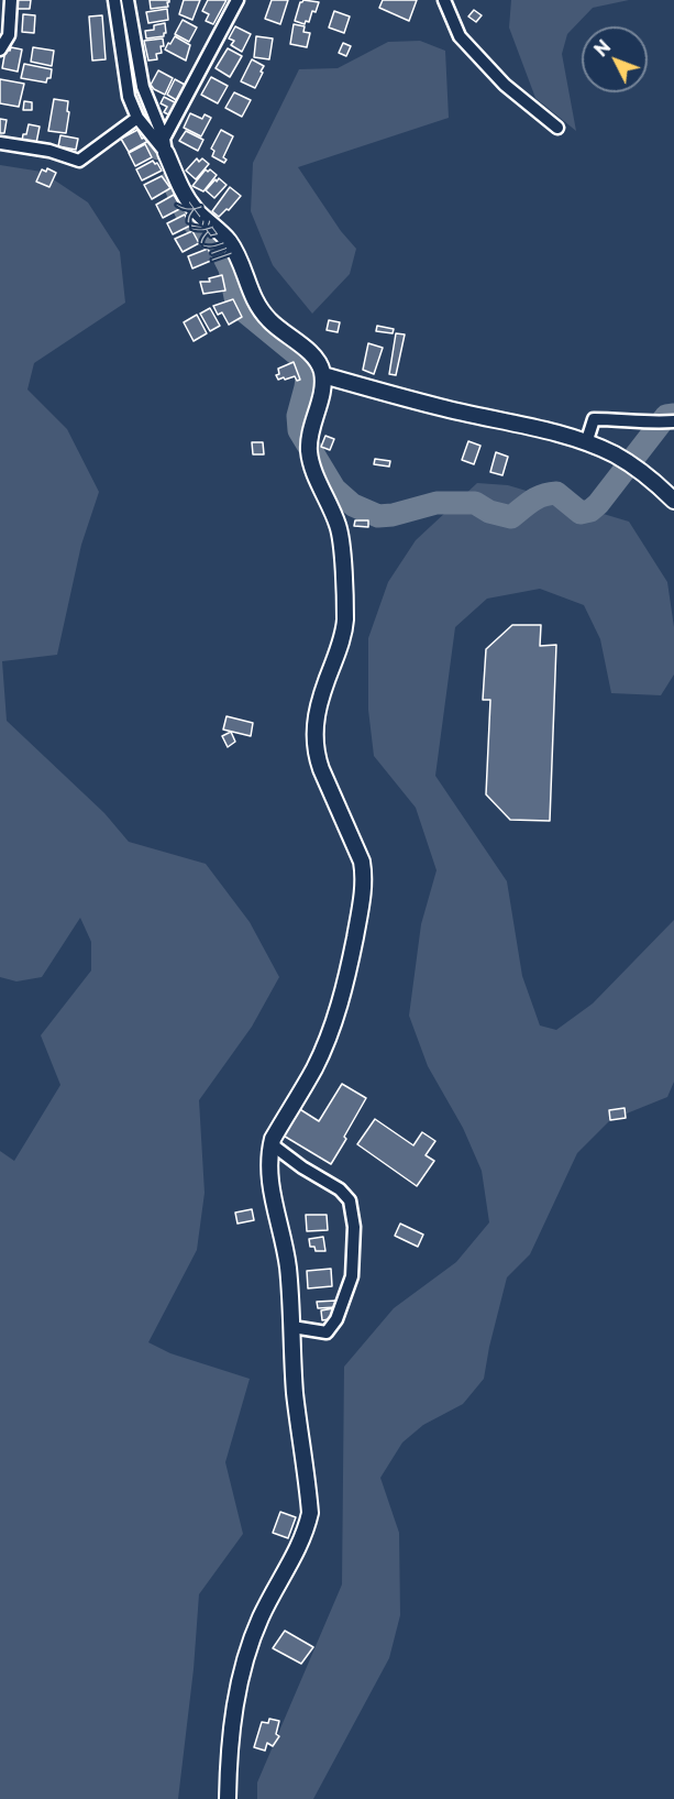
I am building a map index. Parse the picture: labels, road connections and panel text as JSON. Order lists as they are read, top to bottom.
{
  "water": ["大沢川"],
  "north": "top left"
}
